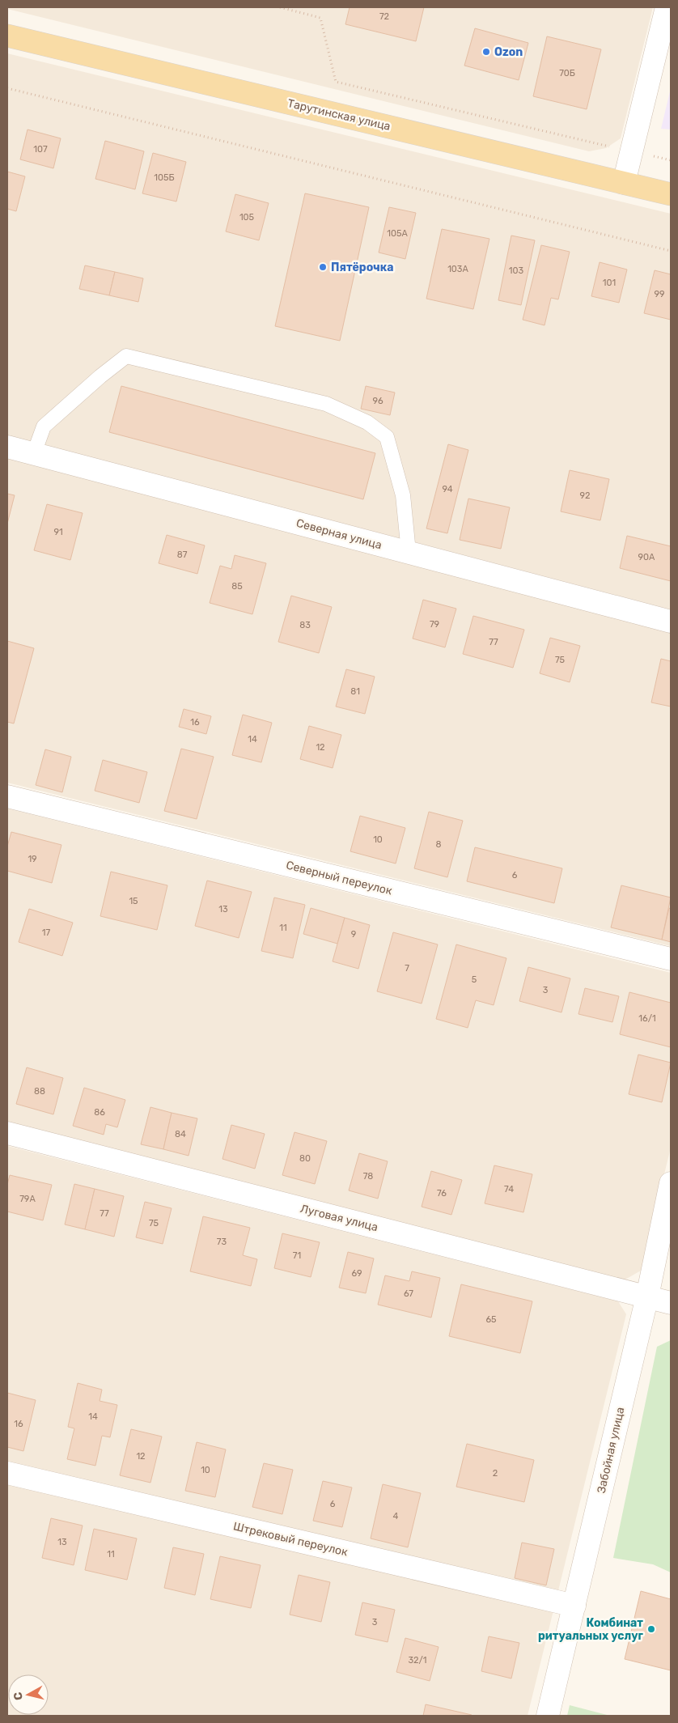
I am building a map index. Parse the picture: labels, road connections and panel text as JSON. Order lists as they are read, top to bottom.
{
  "streets": {
    "main road": ["Тарутинская улица"],
    "street": [
      "Северная улица",
      "Северный переулок",
      "Луговая улица",
      "Забойная улица",
      "Штрековый переулок"
    ]
  },
  "crossings": [
    ["Луговая улица", "Забойная улица"],
    ["Забойная улица", "Штрековый переулок"]
  ],
  "places": ["Ozon", "Пятёрочка", "Комбинат ритуальных услуг"],
  "house_numbers": [
    "72",
    "70Б",
    "107",
    "105Б",
    "105",
    "105А",
    "103А",
    "103",
    "101",
    "99",
    "96",
    "94",
    "92",
    "91",
    "87",
    "90А",
    "85",
    "79",
    "83",
    "77",
    "75",
    "81",
    "16",
    "14",
    "12",
    "10",
    "8",
    "19",
    "6",
    "15",
    "13",
    "11",
    "17",
    "9",
    "7",
    "5",
    "3",
    "16/1",
    "88",
    "86",
    "84",
    "80",
    "78",
    "74",
    "76",
    "79А",
    "77",
    "75",
    "73",
    "71",
    "69",
    "67",
    "65",
    "14",
    "16",
    "12",
    "10",
    "2",
    "6",
    "4",
    "13",
    "11",
    "3",
    "32/1"
  ],
  "north": "left"
}
